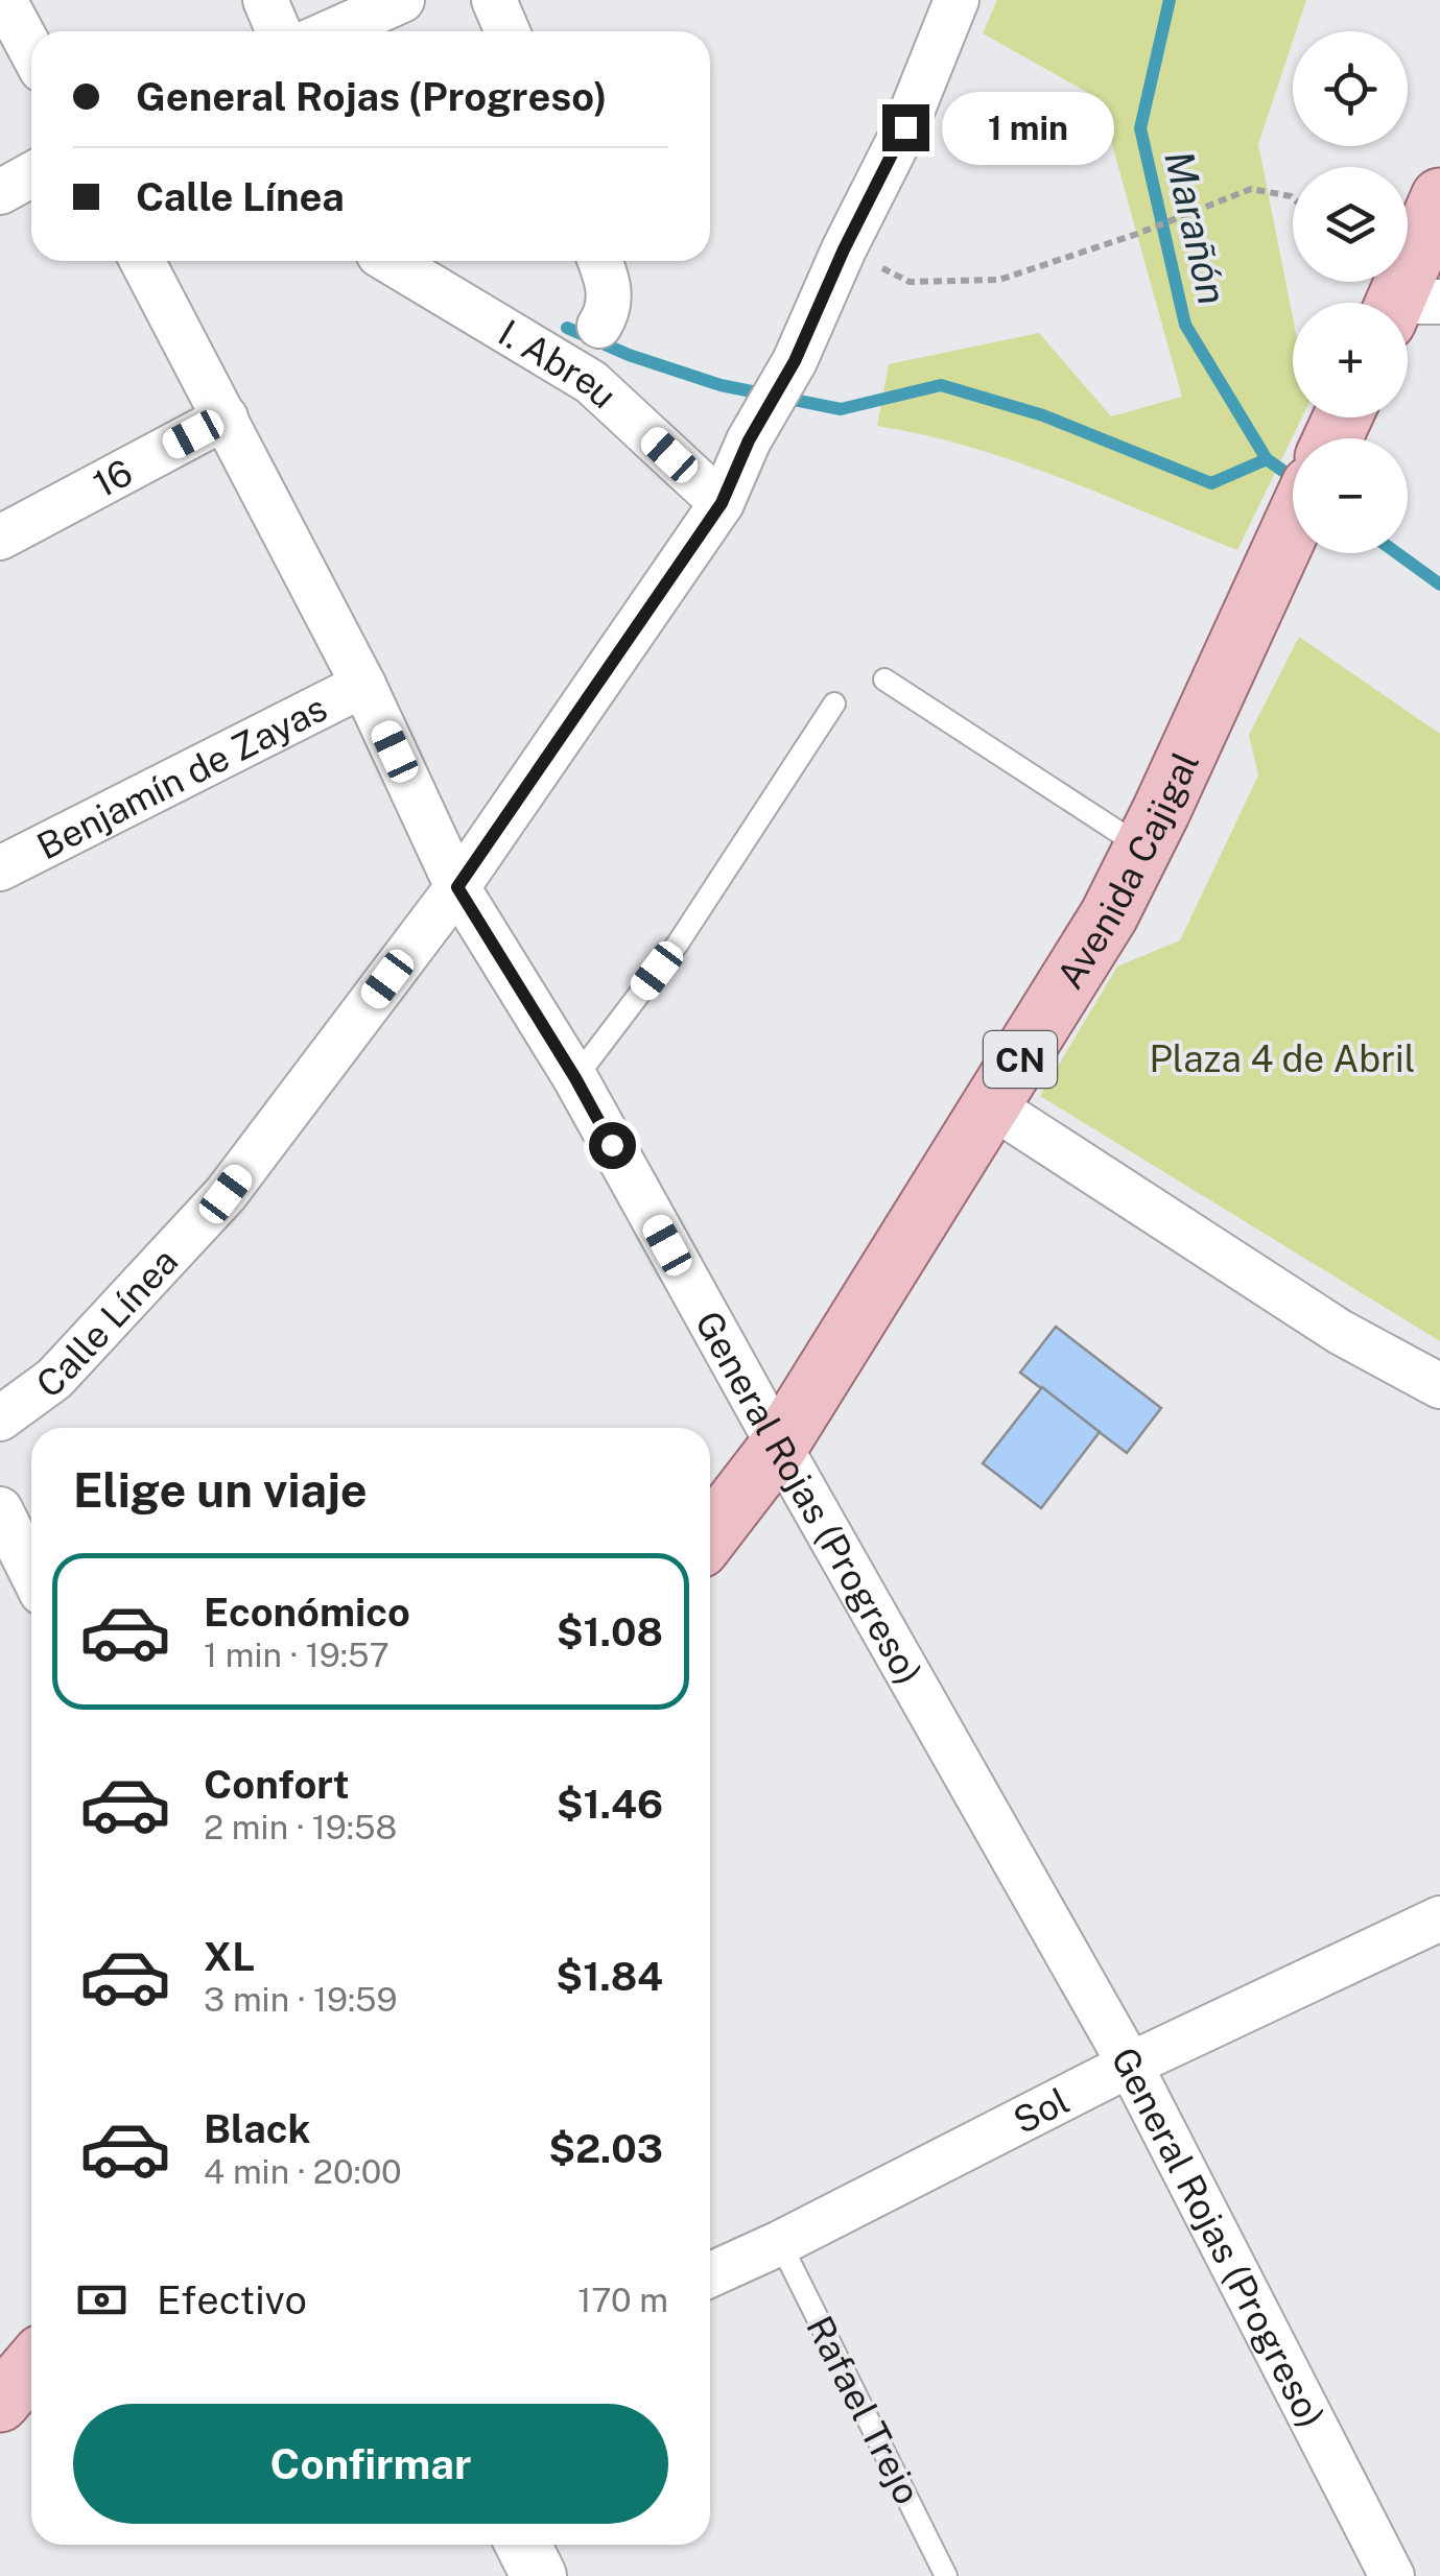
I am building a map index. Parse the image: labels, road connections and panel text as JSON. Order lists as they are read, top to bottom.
{
  "streets": {
    "main road": ["Avenida Cajigal", "CN"],
    "street": [
      "I. Abreu",
      "16",
      "Benjamín de Zayas",
      "Calle Línea",
      "General Rojas (Progreso)",
      "Sol"
    ],
    "lane": ["Rafael Trejo"]
  },
  "crossings": [
    ["I. Abreu", "Calle Línea"],
    ["16", "General Rojas (Progreso)"],
    ["Benjamín de Zayas", "General Rojas (Progreso)"],
    ["Avenida Cajigal", "General Rojas (Progreso)"],
    ["Calle Línea", "General Rojas (Progreso)"],
    ["General Rojas (Progreso)", "Sol"],
    ["Sol", "Rafael Trejo"]
  ],
  "water": ["Marañón"],
  "parks": ["Plaza 4 de Abril"],
  "page": {
    "map_buttons": ["+", "−"],
    "banner": ["General Rojas (Progreso)", "Calle Línea"],
    "bubble": "1 min",
    "heading": "Elige un viaje",
    "list": [
      {
        "name": "Económico",
        "note": "1 min · 19:57",
        "value": "$1.08"
      },
      {
        "name": "Confort",
        "note": "2 min · 19:58",
        "value": "$1.46"
      },
      {
        "name": "XL",
        "note": "3 min · 19:59",
        "value": "$1.84"
      },
      {
        "name": "Black",
        "note": "4 min · 20:00",
        "value": "$2.03"
      }
    ],
    "pay": ["Efectivo", "170 m"],
    "buttons": "Confirmar"
  }
}
